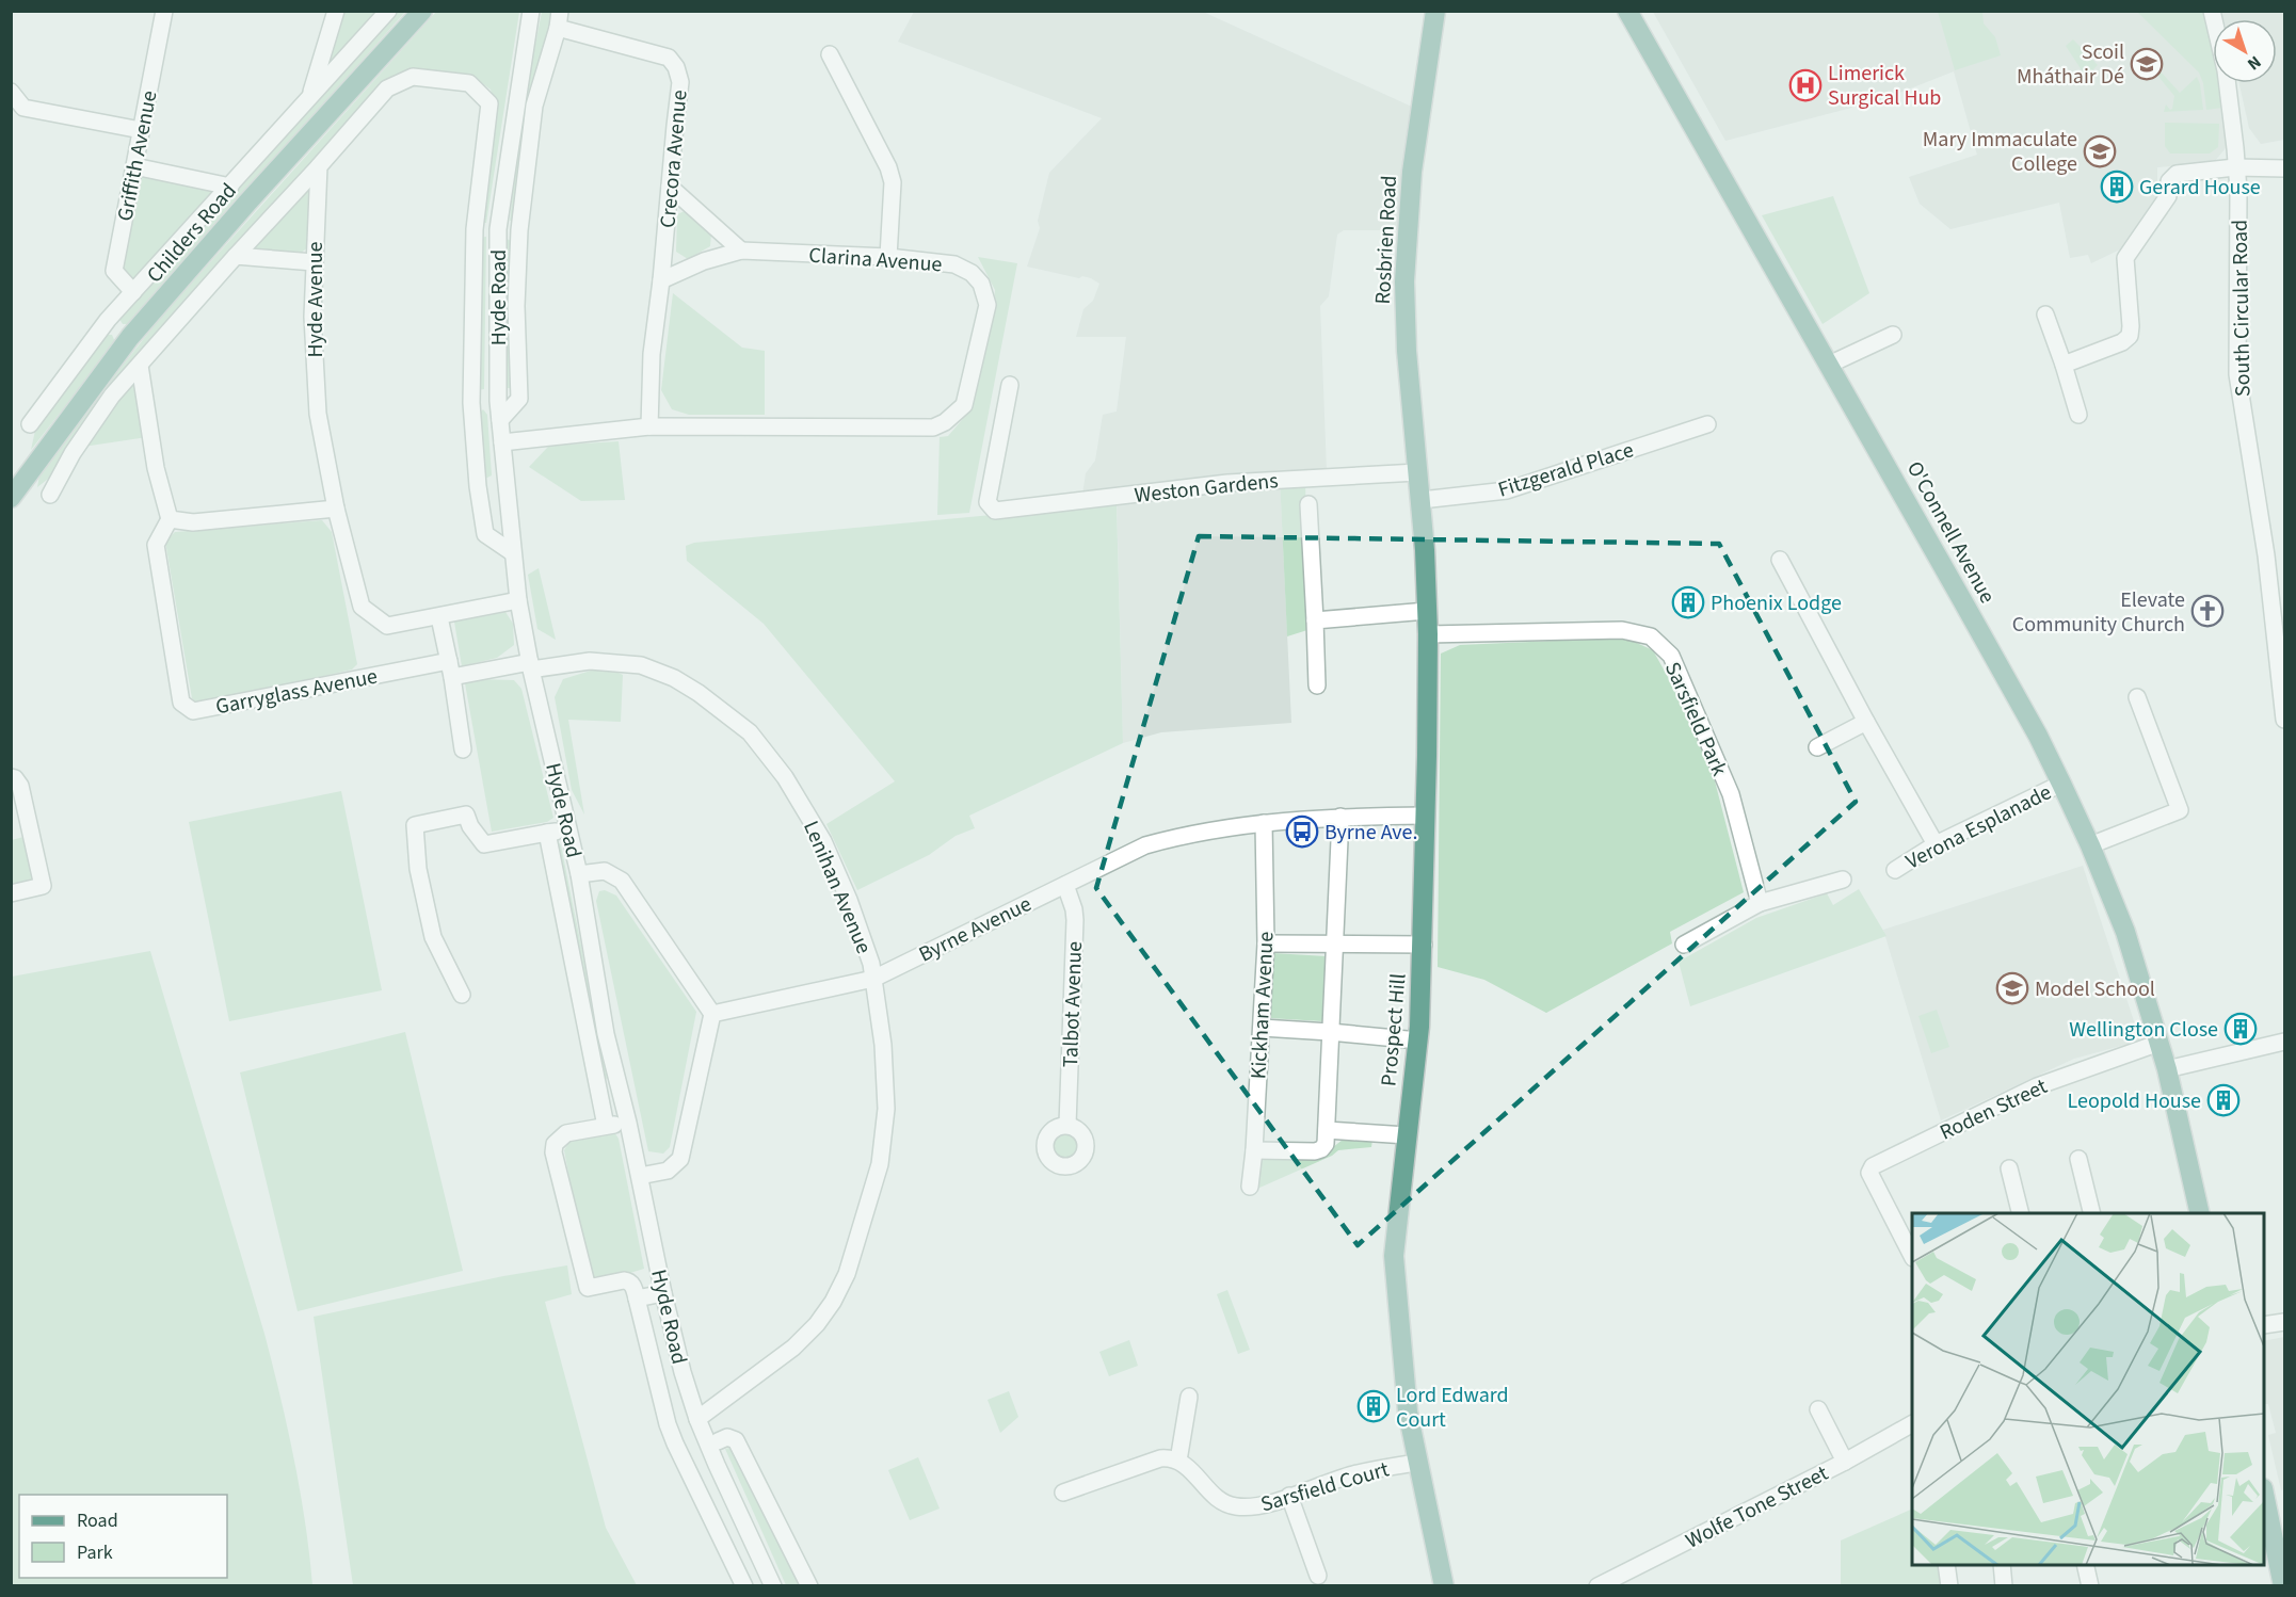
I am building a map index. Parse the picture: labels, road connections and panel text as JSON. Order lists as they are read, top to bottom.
{
  "streets": {
    "main road": [
      "Childers Road",
      "Rosbrien Road",
      "O'Connell Avenue",
      "Prospect Hill"
    ],
    "street": [
      "Griffith Avenue",
      "Crecora Avenue",
      "Clarina Avenue",
      "Hyde Road",
      "Hyde Avenue",
      "South Circular Road",
      "Fitzgerald Place",
      "Weston Gardens",
      "Garryglass Avenue",
      "Sarsfield Park",
      "Verona Esplanade",
      "Lenihan Avenue",
      "Byrne Avenue",
      "Talbot Avenue",
      "Kickham Avenue",
      "Roden Street",
      "Sarsfield Court",
      "Wolfe Tone Street"
    ]
  },
  "crossings": [
    ["Crecora Avenue", "Clarina Avenue"],
    ["Crecora Avenue", "Hyde Road"],
    ["Rosbrien Road", "Weston Gardens"],
    ["Rosbrien Road", "Prospect Hill"],
    ["Clarina Avenue", "Hyde Road"],
    ["Hyde Road", "Hyde Avenue"],
    ["Hyde Road", "Garryglass Avenue"],
    ["Hyde Road", "Lenihan Avenue"],
    ["Fitzgerald Place", "Prospect Hill"],
    ["Weston Gardens", "Prospect Hill"],
    ["O'Connell Avenue", "Verona Esplanade"],
    ["O'Connell Avenue", "Roden Street"],
    ["Garryglass Avenue", "Lenihan Avenue"],
    ["Sarsfield Park", "Prospect Hill"],
    ["Lenihan Avenue", "Byrne Avenue"],
    ["Byrne Avenue", "Talbot Avenue"],
    ["Byrne Avenue", "Kickham Avenue"],
    ["Byrne Avenue", "Prospect Hill"],
    ["Prospect Hill", "Sarsfield Court"]
  ],
  "places": {
    "school or university": ["Scoil Mháthair Dé", "Mary Immaculate College", "Model School"],
    "hospital": ["Limerick Surgical Hub"],
    "building": [
      "Gerard House",
      "Phoenix Lodge",
      "Wellington Close",
      "Leopold House",
      "Lord Edward Court"
    ],
    "church": ["Elevate Community Church"],
    "bus stop": ["Byrne Ave."]
  },
  "legend": ["Road", "Park"],
  "north": "bottom right"
}
